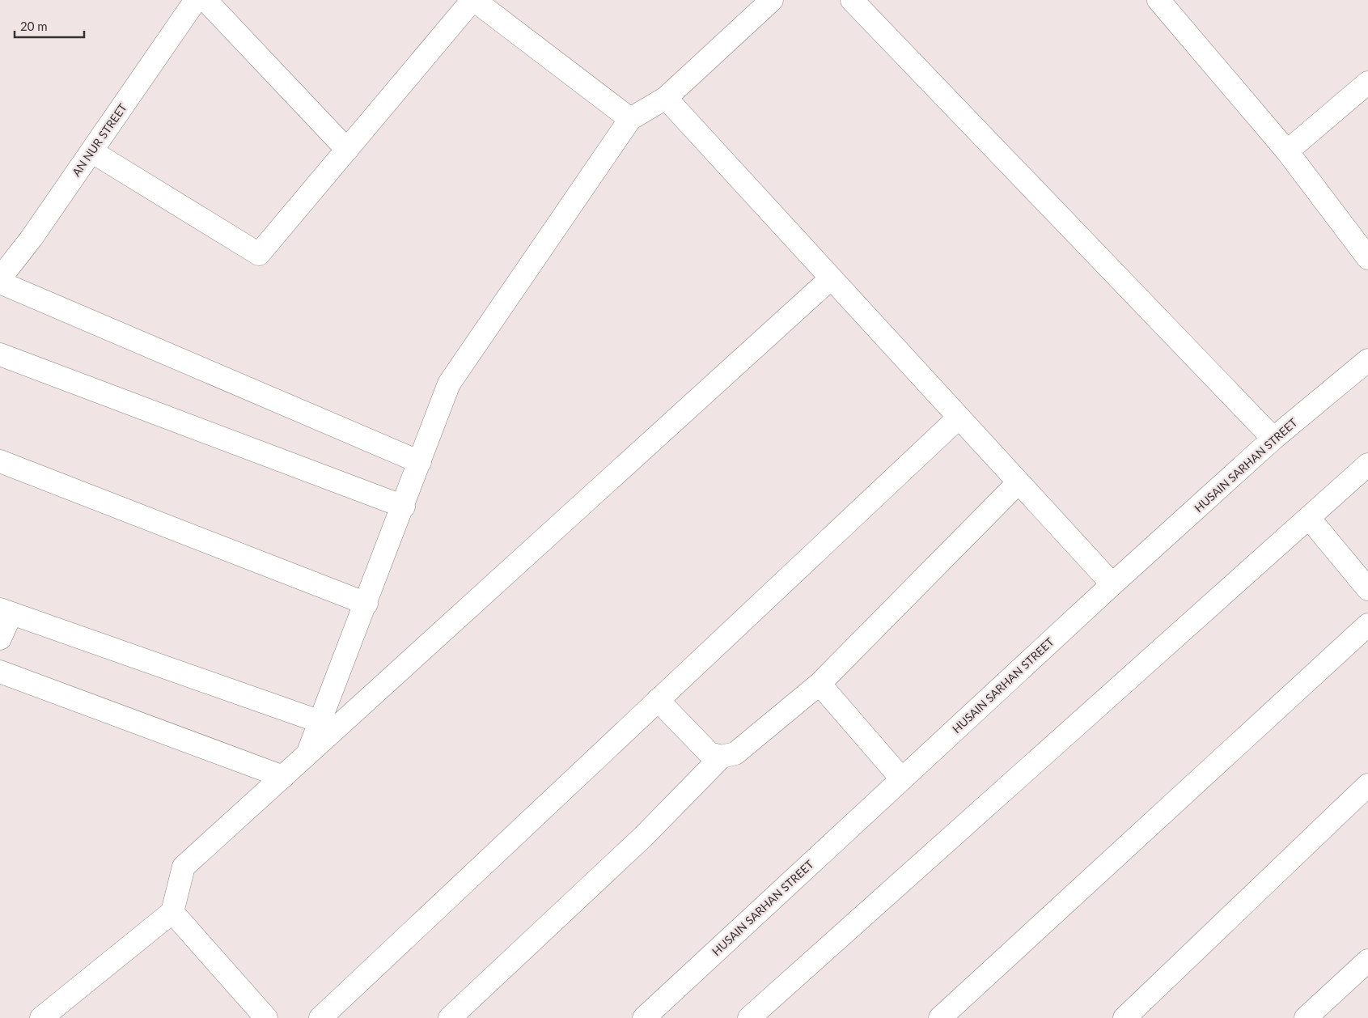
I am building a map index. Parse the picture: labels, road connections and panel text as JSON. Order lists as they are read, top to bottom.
{
  "streets": {
    "street": ["AN NUR STREET", "HUSAIN SARHAN STREET"]
  },
  "scale_bar": "20 m"
}
